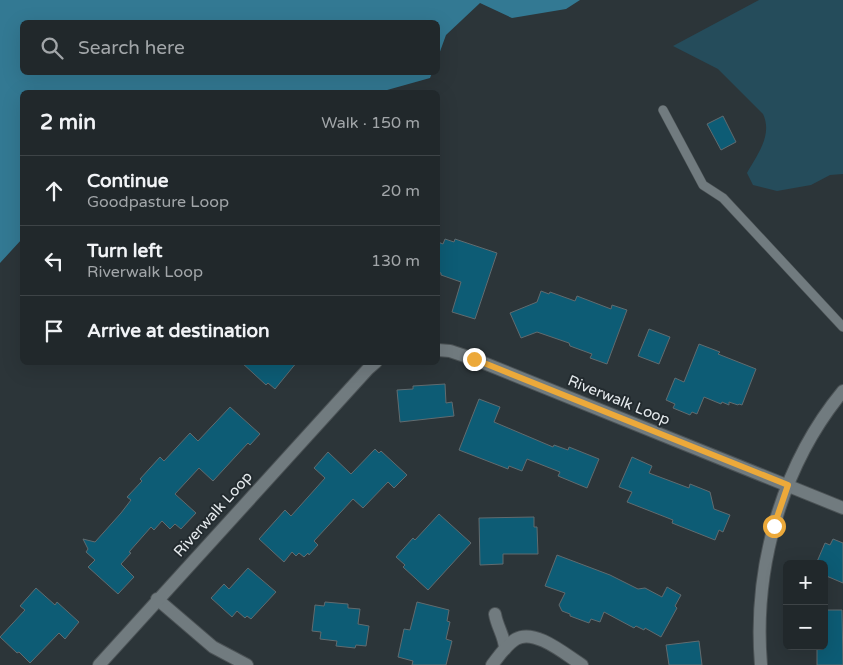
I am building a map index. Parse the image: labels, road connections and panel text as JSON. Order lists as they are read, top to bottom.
{
  "streets": {
    "street": ["Riverwalk Loop"]
  },
  "page": {
    "search": "Search here",
    "heading": ["2 min", "Walk · 150 m"],
    "list": [
      ["Continue", "Goodpasture Loop", "20 m"],
      ["Turn left", "Riverwalk Loop", "130 m"],
      "Arrive at destination"
    ],
    "map_buttons": ["+", "−"]
  }
}
